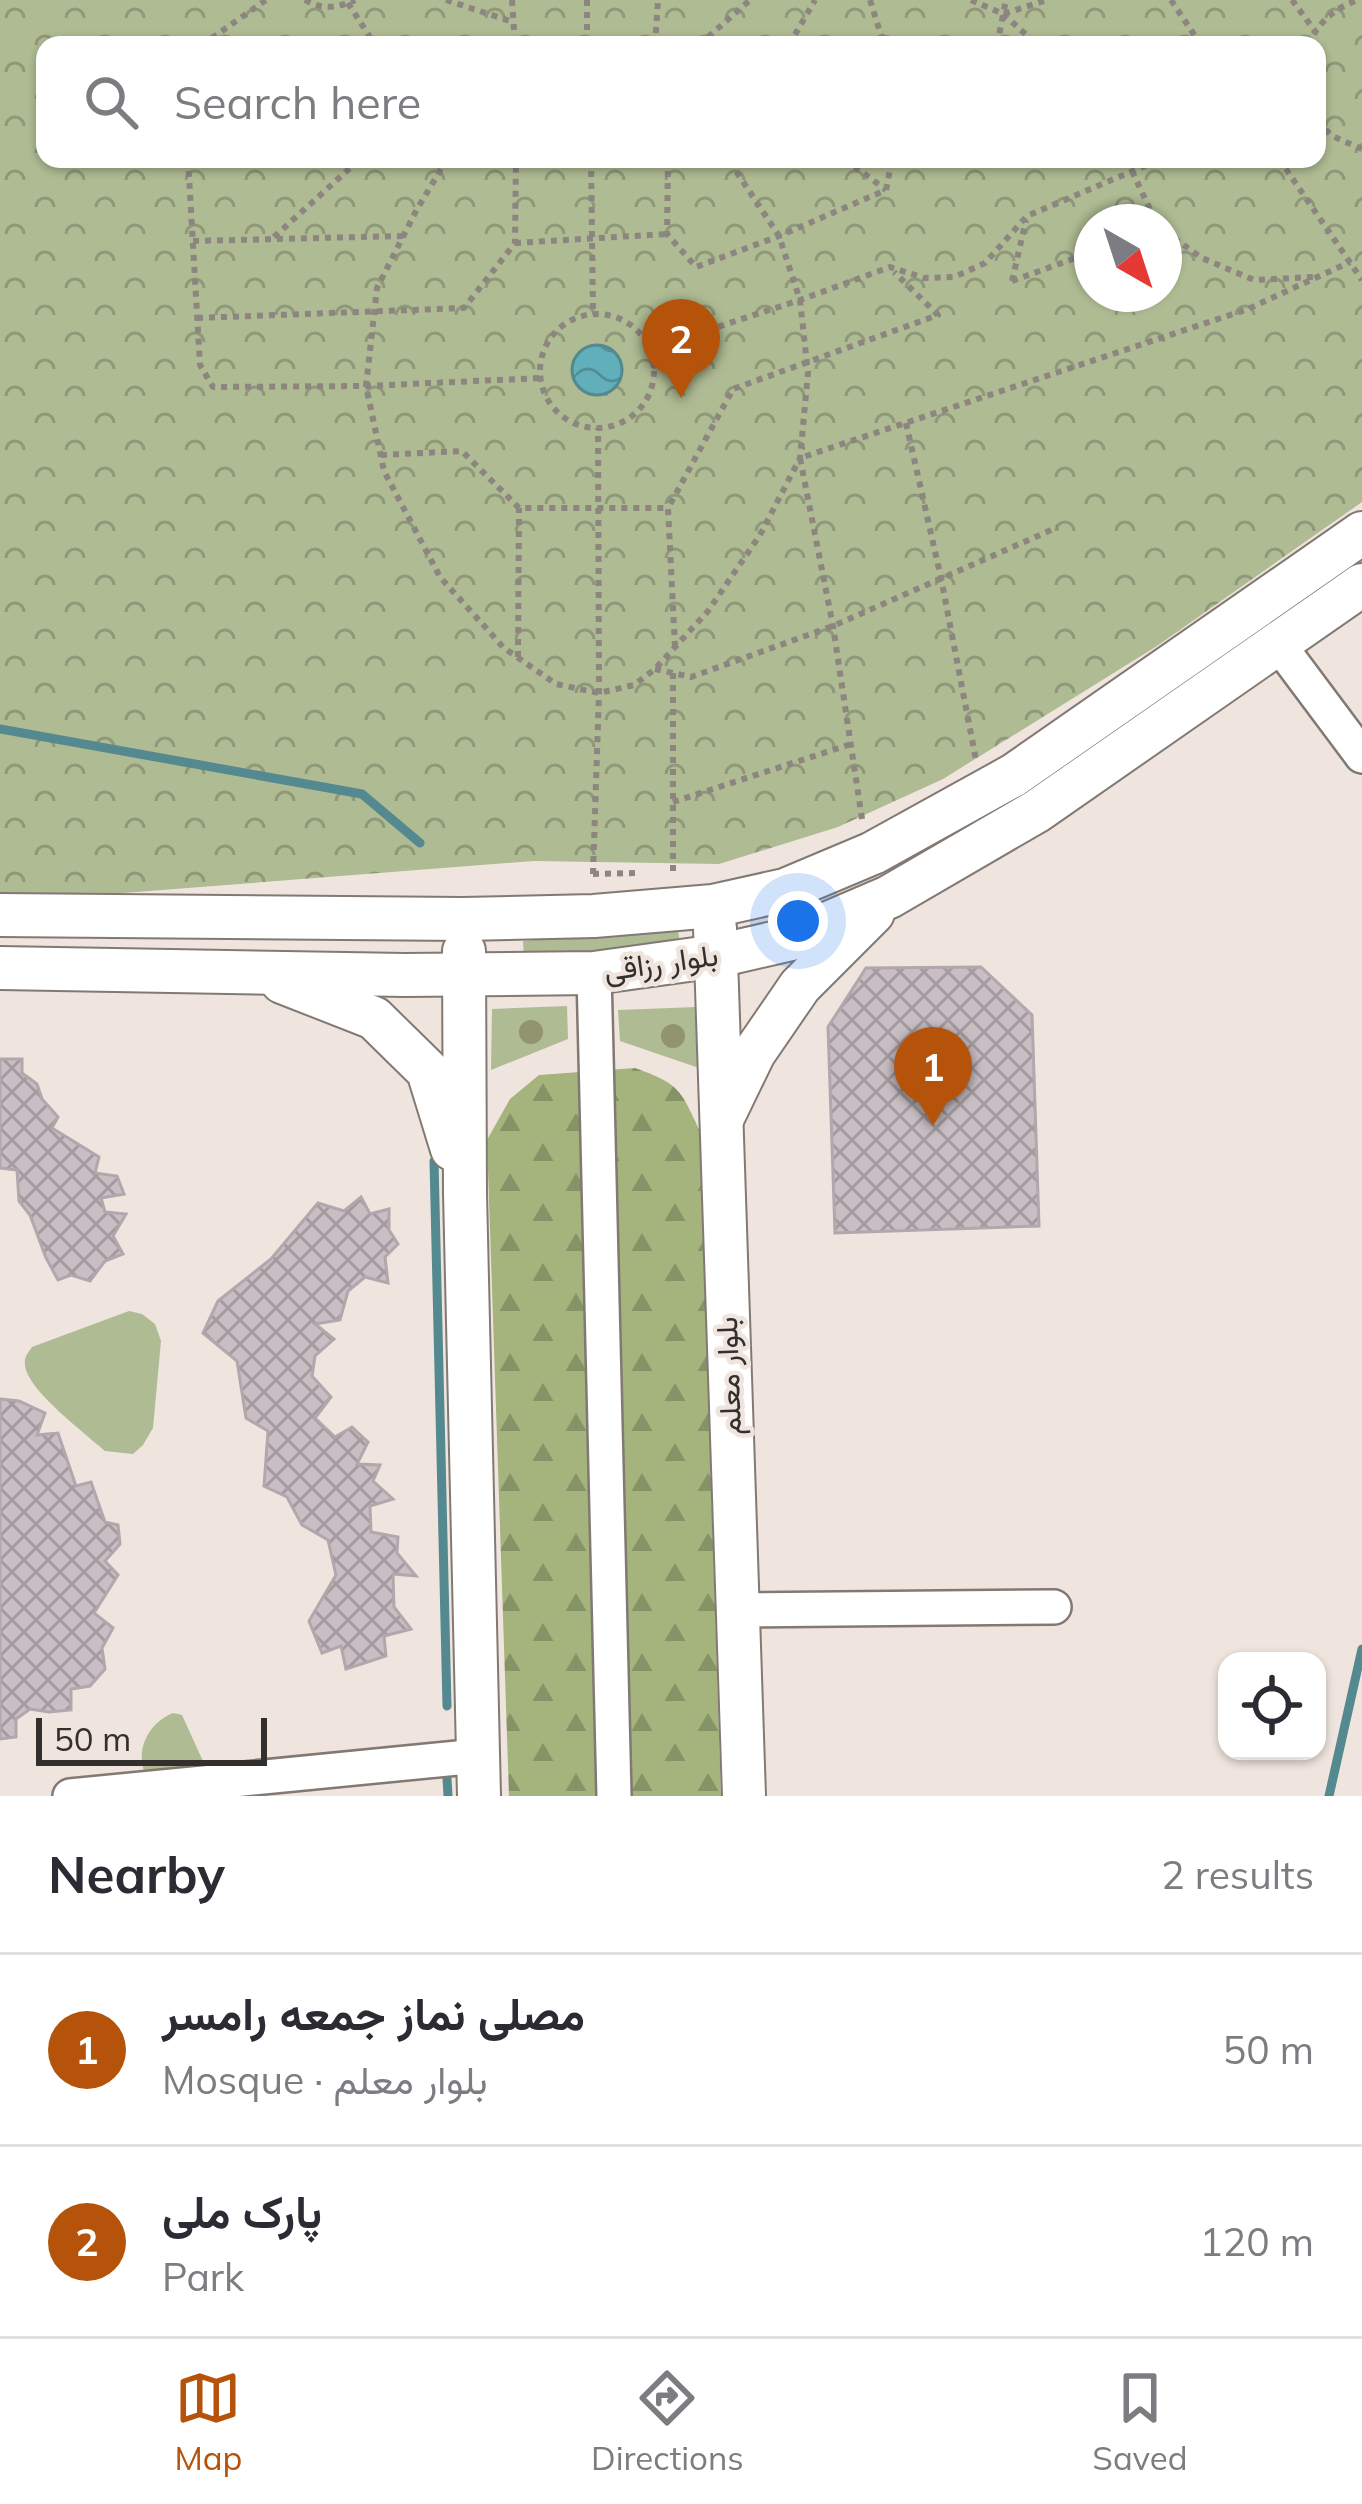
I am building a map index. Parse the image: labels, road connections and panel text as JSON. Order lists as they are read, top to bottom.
{
  "streets": {
    "main road": ["بلوار رزاقی", "بلوار معلم"]
  },
  "crossings": [
    ["بلوار رزاقی", "بلوار معلم"]
  ],
  "scale_bar": "50 m",
  "north": "bottom right",
  "page": {
    "search": "Search here",
    "pins": ["2", "1"],
    "scale": "50 m",
    "heading": ["Nearby", "2 results"],
    "list": [
      {
        "mark": "1",
        "name": "مصلی نماز جمعه رامسر",
        "note": "Mosque · بلوار معلم",
        "value": "50 m"
      },
      {
        "mark": "2",
        "name": "پارک ملی",
        "note": "Park",
        "value": "120 m"
      }
    ],
    "nav": ["Map", "Directions", "Saved"]
  }
}
